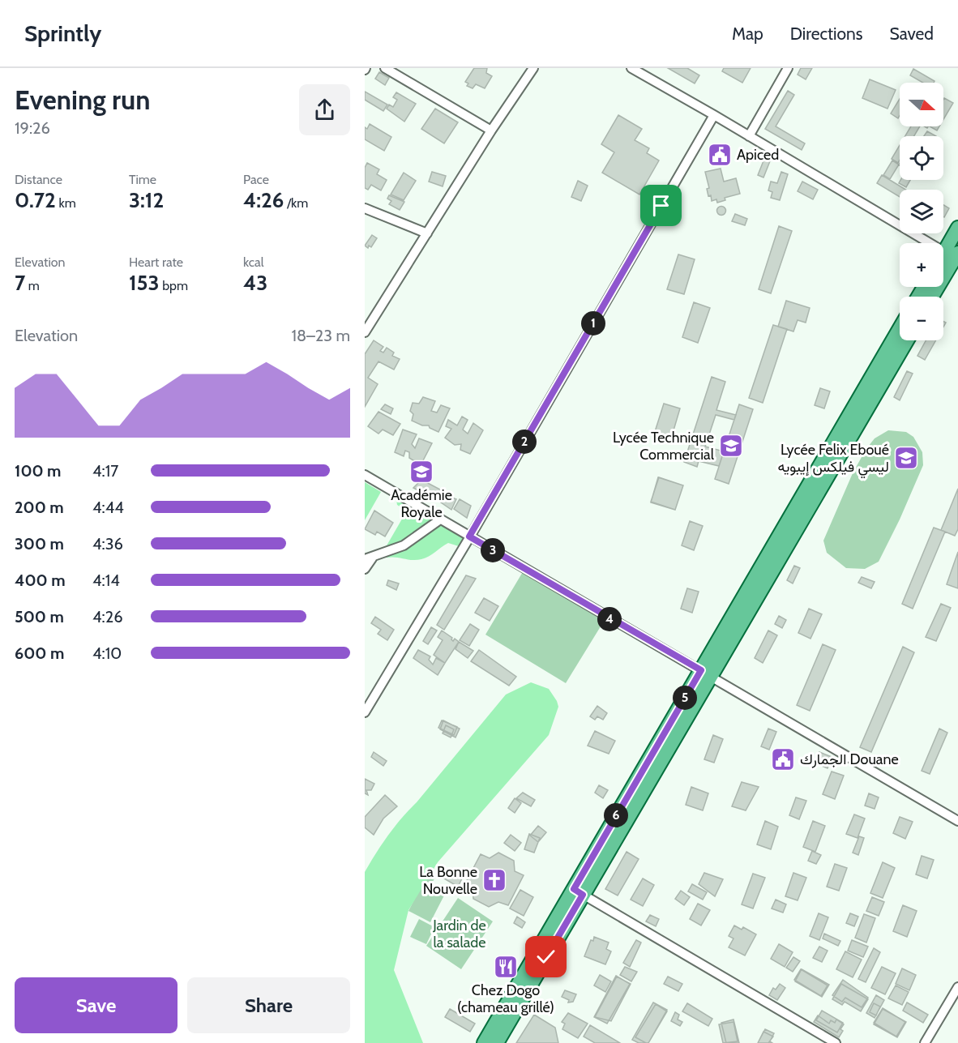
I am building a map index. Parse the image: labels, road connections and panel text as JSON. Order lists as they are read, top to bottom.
{
  "parks": ["Jardin de la salade"],
  "places": {
    "public building": ["Apiced", "الجمارك Douane"],
    "school or university": ["Lycée Technique Commercial", "Lycée Felix Eboué ليسي فيلكس إيبويه", "Académie Royale"],
    "church": ["La Bonne Nouvelle"],
    "restaurant": ["Chez Dogo (chameau grillé)"]
  },
  "north": "right",
  "page": {
    "header": "Sprintly",
    "nav": ["Map", "Directions", "Saved"],
    "heading": ["Evening run", "19:26"],
    "map_buttons": ["+", "−"],
    "stats": [
      ["Distance", "0.72 km"],
      ["Time", "3:12"],
      ["Pace", "4:26 /km"],
      ["Elevation", "7 m"],
      ["Heart rate", "153 bpm"],
      ["kcal", "43"]
    ],
    "pins": [
      "1",
      "2",
      "3",
      "4",
      "5",
      "6"
    ],
    "chart": ["Elevation", "18–23 m"],
    "list": [
      {
        "name": "100 m",
        "note": "4:17"
      },
      {
        "name": "200 m",
        "note": "4:44"
      },
      {
        "name": "300 m",
        "note": "4:36"
      },
      {
        "name": "400 m",
        "note": "4:14"
      },
      {
        "name": "500 m",
        "note": "4:26"
      },
      {
        "name": "600 m",
        "note": "4:10"
      }
    ],
    "buttons": ["Save", "Share"]
  }
}
